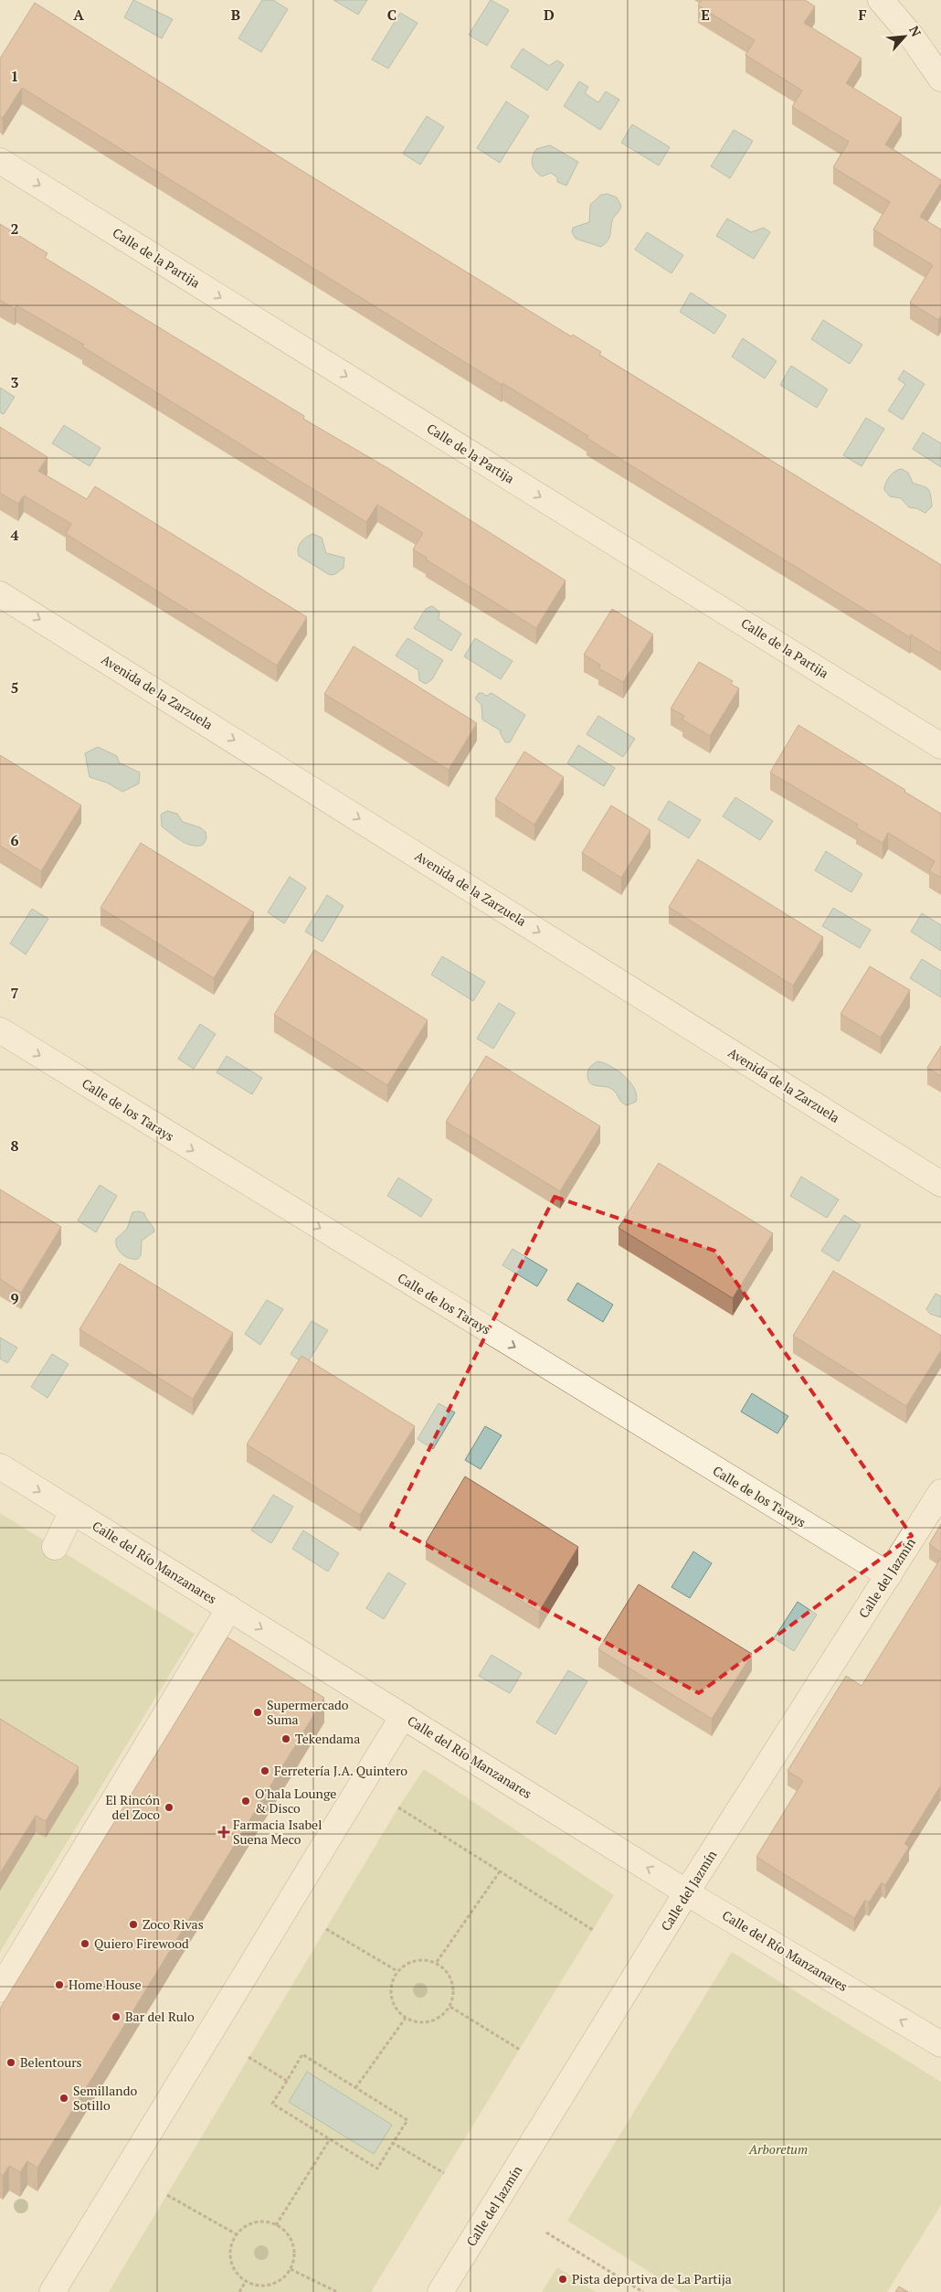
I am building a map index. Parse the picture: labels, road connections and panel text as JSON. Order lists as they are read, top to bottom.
{
  "streets": {
    "street": [
      "Calle de la Partija",
      "Avenida de la Zarzuela",
      "Calle de los Tarays",
      "Calle del Río Manzanares",
      "Calle del Jazmín"
    ]
  },
  "crossings": [
    ["Calle de los Tarays", "Calle del Jazmín"],
    ["Calle del Río Manzanares", "Calle del Jazmín"]
  ],
  "one_way": ["Calle de la Partija", "Avenida de la Zarzuela", "Calle de los Tarays"],
  "parks": ["Arboretum"],
  "places": {
    "other": [
      "Supermercado Suma",
      "Tekendama",
      "Ferretería J.A. Quintero",
      "O'hala Lounge & Disco",
      "El Rincón del Zoco",
      "Zoco Rivas",
      "Quiero Firewood",
      "Home House",
      "Bar del Rulo",
      "Belentours",
      "Semillando Sotillo",
      "Pista deportiva de La Partija"
    ],
    "health": ["Farmacia Isabel Suena Meco"]
  },
  "north": "top right",
  "grid": {
    "columns": [
      "A",
      "B",
      "C",
      "D",
      "E",
      "F"
    ],
    "rows": [
      "1",
      "2",
      "3",
      "4",
      "5",
      "6",
      "7",
      "8",
      "9"
    ]
  }
}
